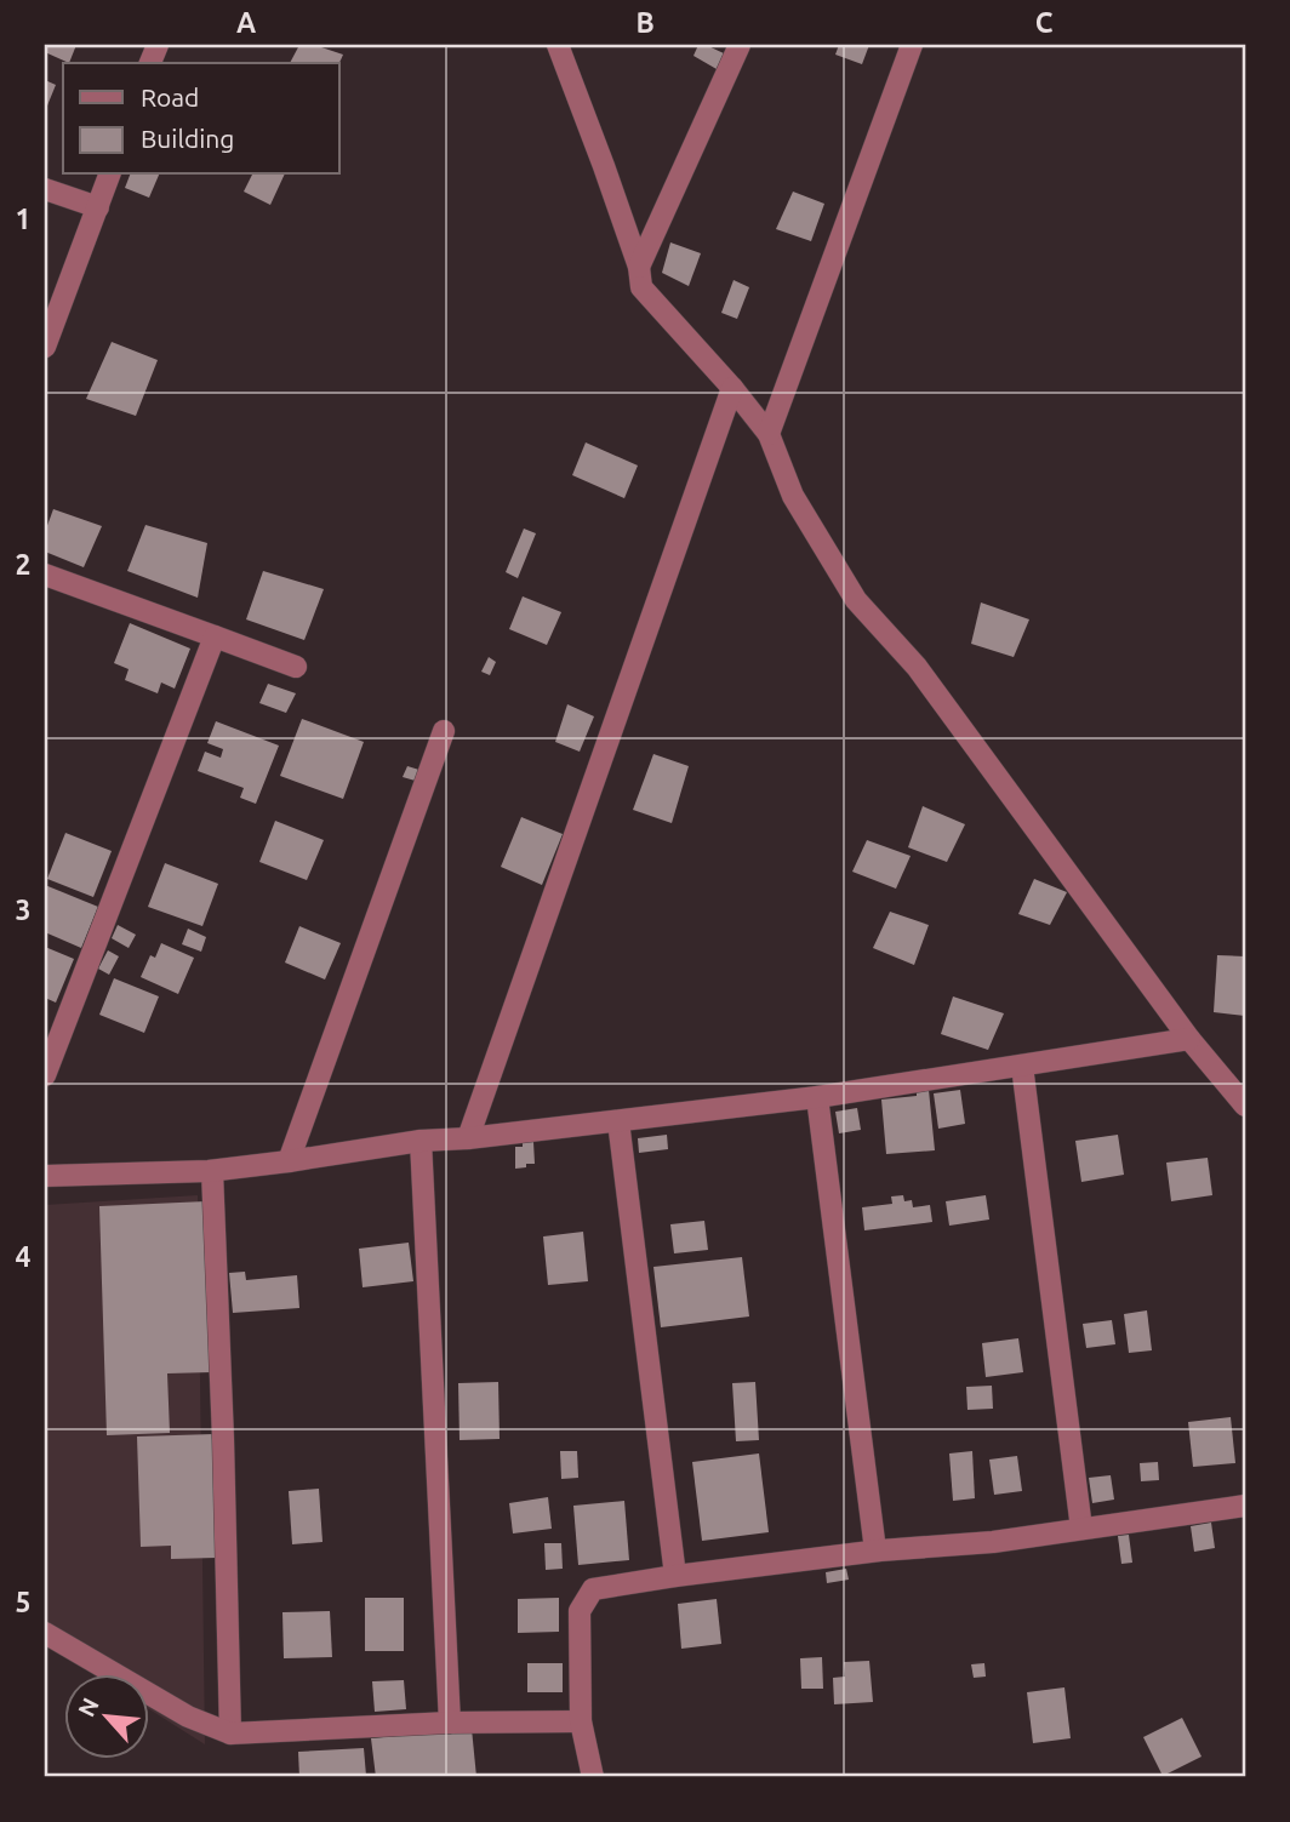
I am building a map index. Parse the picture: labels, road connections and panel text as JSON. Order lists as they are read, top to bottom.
{
  "legend": ["Road", "Building"],
  "north": "top left",
  "grid": {
    "columns": ["A", "B", "C"],
    "rows": [
      "1",
      "2",
      "3",
      "4",
      "5"
    ]
  }
}
